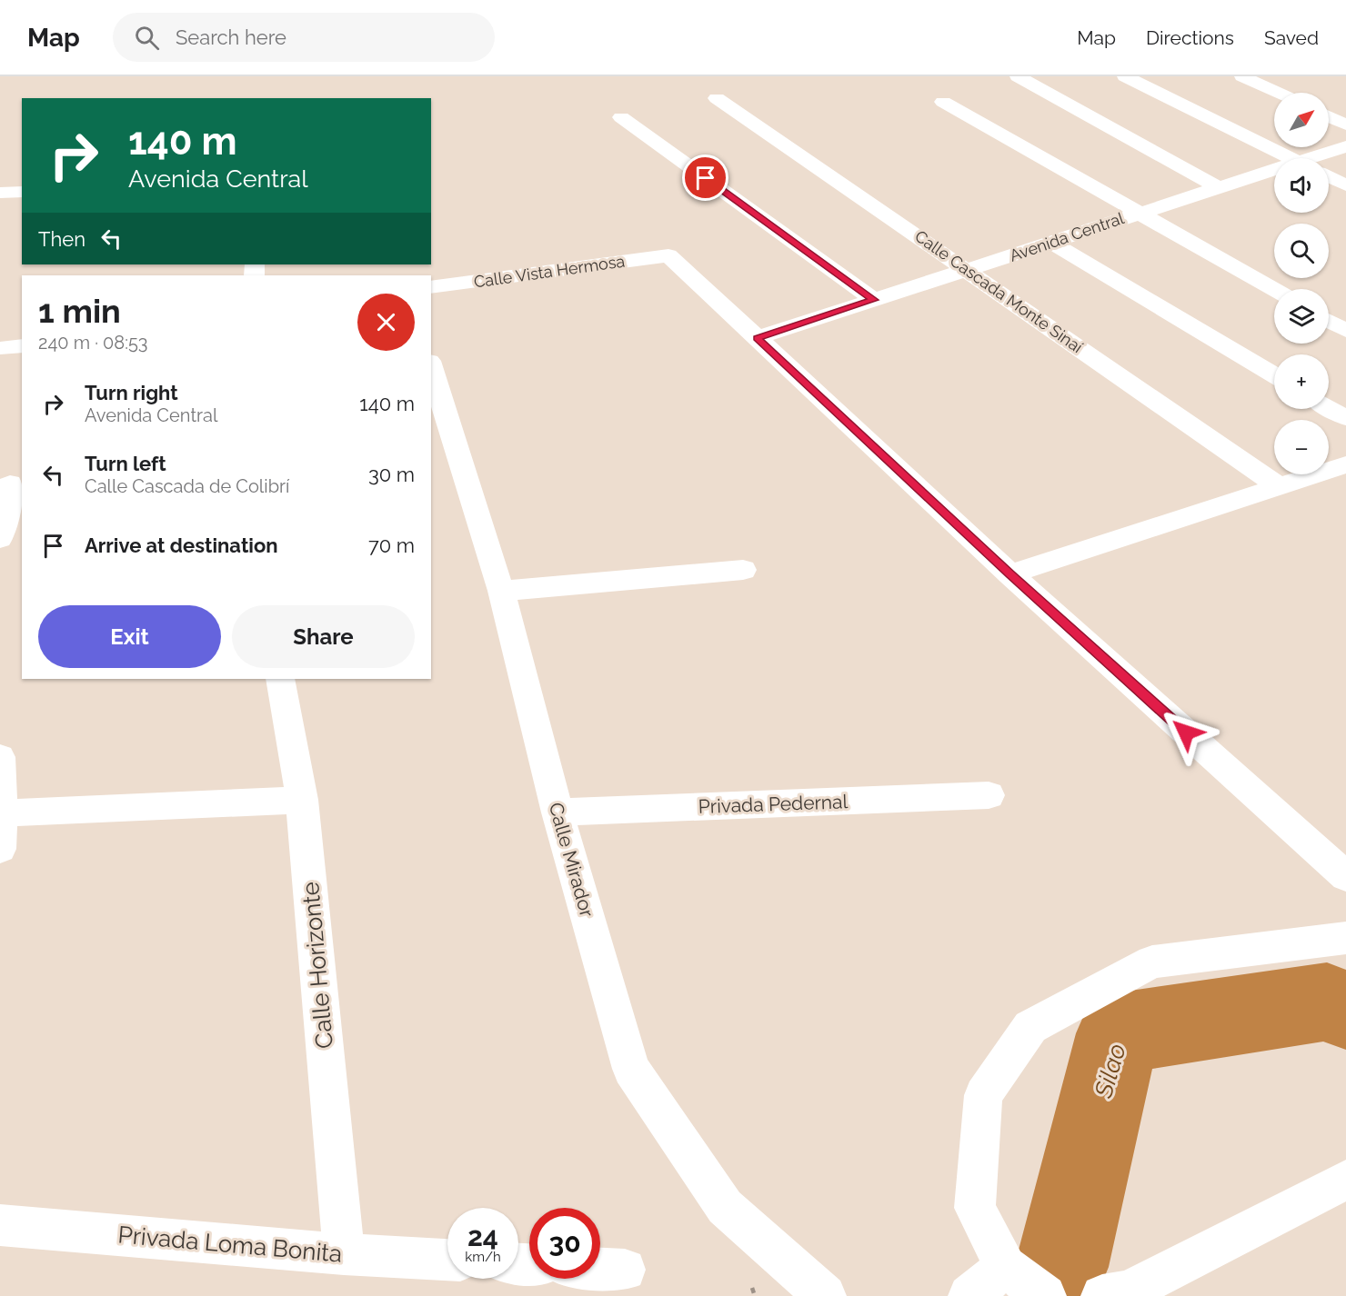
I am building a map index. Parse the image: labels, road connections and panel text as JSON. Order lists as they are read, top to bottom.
{
  "streets": {
    "street": [
      "Avenida Central",
      "Calle Vista Hermosa",
      "Calle Cascada Monte Sinaí",
      "Privada Pedernal",
      "Calle Mirador",
      "Calle Horizonte",
      "Privada Loma Bonita"
    ]
  },
  "crossings": [
    ["Avenida Central", "Calle Vista Hermosa"],
    ["Avenida Central", "Calle Cascada Monte Sinaí"],
    ["Privada Pedernal", "Calle Mirador"],
    ["Calle Horizonte", "Privada Loma Bonita"]
  ],
  "water": ["Silao"],
  "north": "top right",
  "page": {
    "header": "Map",
    "search": "Search here",
    "nav": ["Map", "Directions", "Saved"],
    "map_buttons": ["+", "−"],
    "turn": ["140 m", "Avenida Central"],
    "then": "Then",
    "heading": ["1 min", "240 m · 08:53"],
    "list": [
      {
        "name": "Turn right",
        "note": "Avenida Central",
        "value": "140 m"
      },
      {
        "name": "Turn left",
        "note": "Calle Cascada de Colibrí",
        "value": "30 m"
      },
      {
        "name": "Arrive at destination",
        "value": "70 m"
      }
    ],
    "buttons": ["Exit", "Share"],
    "speed": "24 km/h",
    "limit": "30"
  }
}
